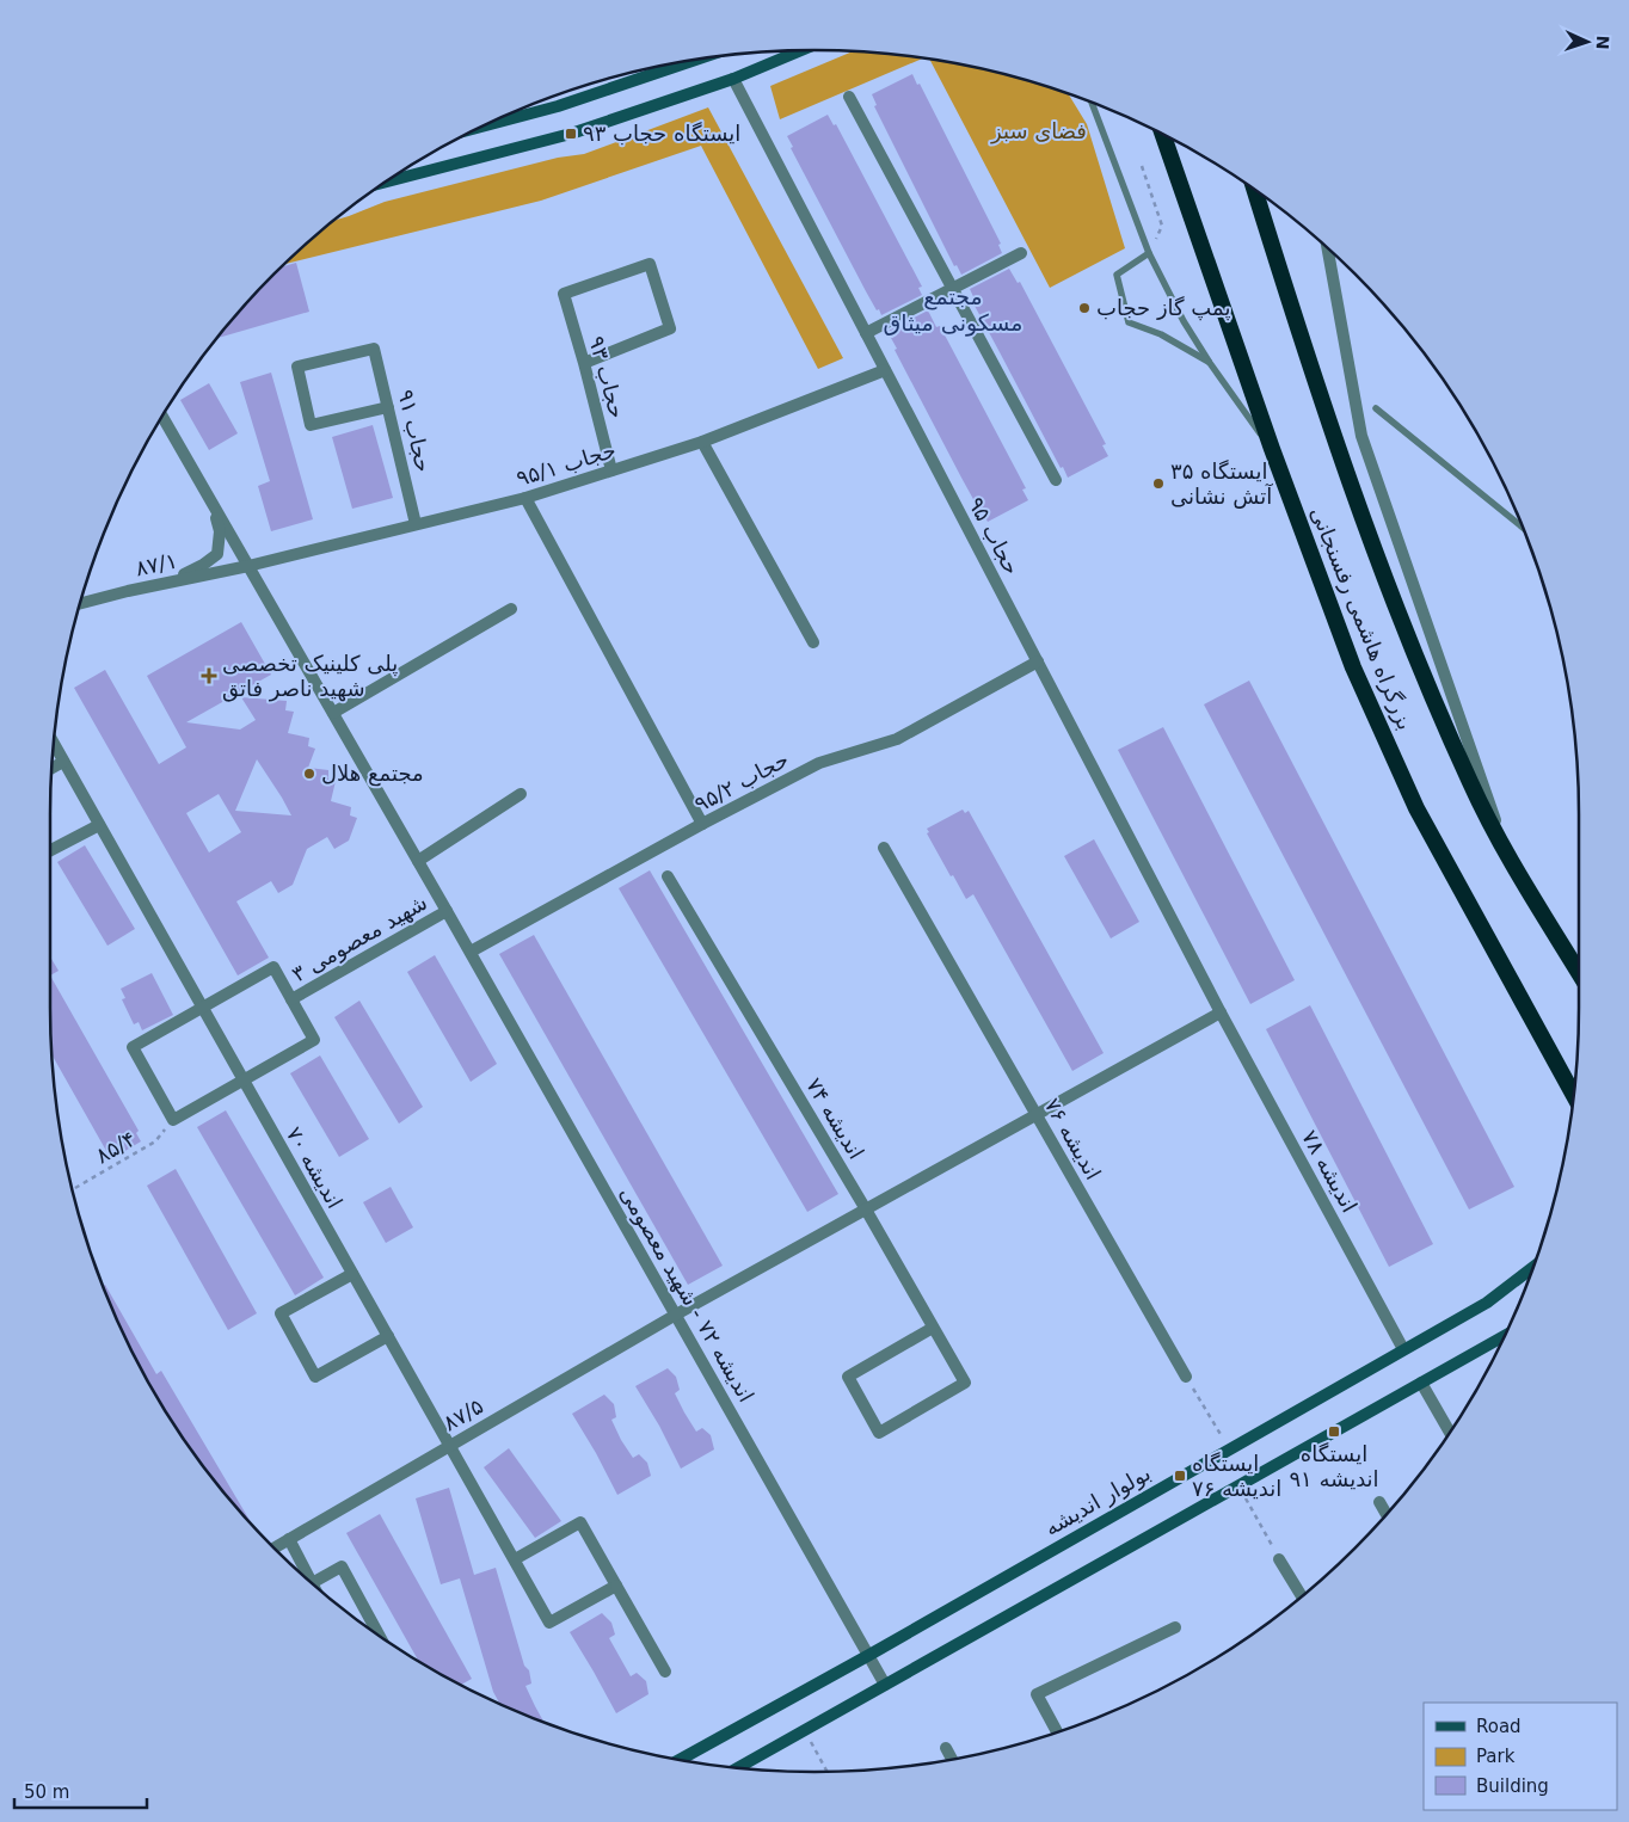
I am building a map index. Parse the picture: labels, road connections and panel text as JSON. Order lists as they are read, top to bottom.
{
  "streets": {
    "highway": ["بزرگراه هاشمی رفسنجانی"],
    "main road": ["بولوار اندیشه"],
    "street": [
      "حجاب ۹۳",
      "حجاب ۹۱",
      "حجاب ۹۵/۱",
      "حجاب ۹۵",
      "۸۷/۱",
      "حجاب ۹۵/۲",
      "شهید معصومی ۳",
      "اندیشه ۷۴",
      "اندیشه ۷۶",
      "اندیشه ۷۰",
      "اندیشه ۷۸",
      "اندیشه ۷۲ - شهید معصومی",
      "۸۷/۵"
    ],
    "path": ["۸۵/۴"]
  },
  "crossings": [
    ["حجاب ۹۳", "حجاب ۹۵/۱"],
    ["حجاب ۹۱", "حجاب ۹۵/۱"],
    ["حجاب ۹۵/۱", "حجاب ۹۵"],
    ["حجاب ۹۵/۱", "۸۷/۱"],
    ["حجاب ۹۵/۱", "اندیشه ۷۲ - شهید معصومی"],
    ["حجاب ۹۵", "حجاب ۹۵/۲"],
    ["حجاب ۹۵", "اندیشه ۷۸"],
    ["حجاب ۹۵", "۸۷/۵"],
    ["۸۷/۱", "اندیشه ۷۲ - شهید معصومی"],
    ["حجاب ۹۵/۲", "اندیشه ۷۲ - شهید معصومی"],
    ["شهید معصومی ۳", "اندیشه ۷۲ - شهید معصومی"],
    ["اندیشه ۷۴", "۸۷/۵"],
    ["اندیشه ۷۶", "۸۷/۵"],
    ["اندیشه ۷۰", "۸۷/۵"],
    ["اندیشه ۷۸", "۸۷/۵"],
    ["اندیشه ۷۸", "بولوار اندیشه"],
    ["اندیشه ۷۲ - شهید معصومی", "۸۷/۵"],
    ["اندیشه ۷۲ - شهید معصومی", "بولوار اندیشه"]
  ],
  "districts": ["مجتمع مسکونی میثاق"],
  "parks": ["فضای سبز"],
  "places": {
    "transit": ["ایستگاه حجاب ۹۳", "ایستگاه اندیشه ۹۱", "ایستگاه اندیشه ۷۶"],
    "other": ["پمپ گاز حجاب", "ایستگاه ۳۵ آتش نشانی", "مجتمع هلال"],
    "health": ["پلی کلینیک تخصصی شهید ناصر فاتق"]
  },
  "legend": ["Road", "Park", "Building"],
  "scale_bar": "50 m",
  "north": "right"
}
